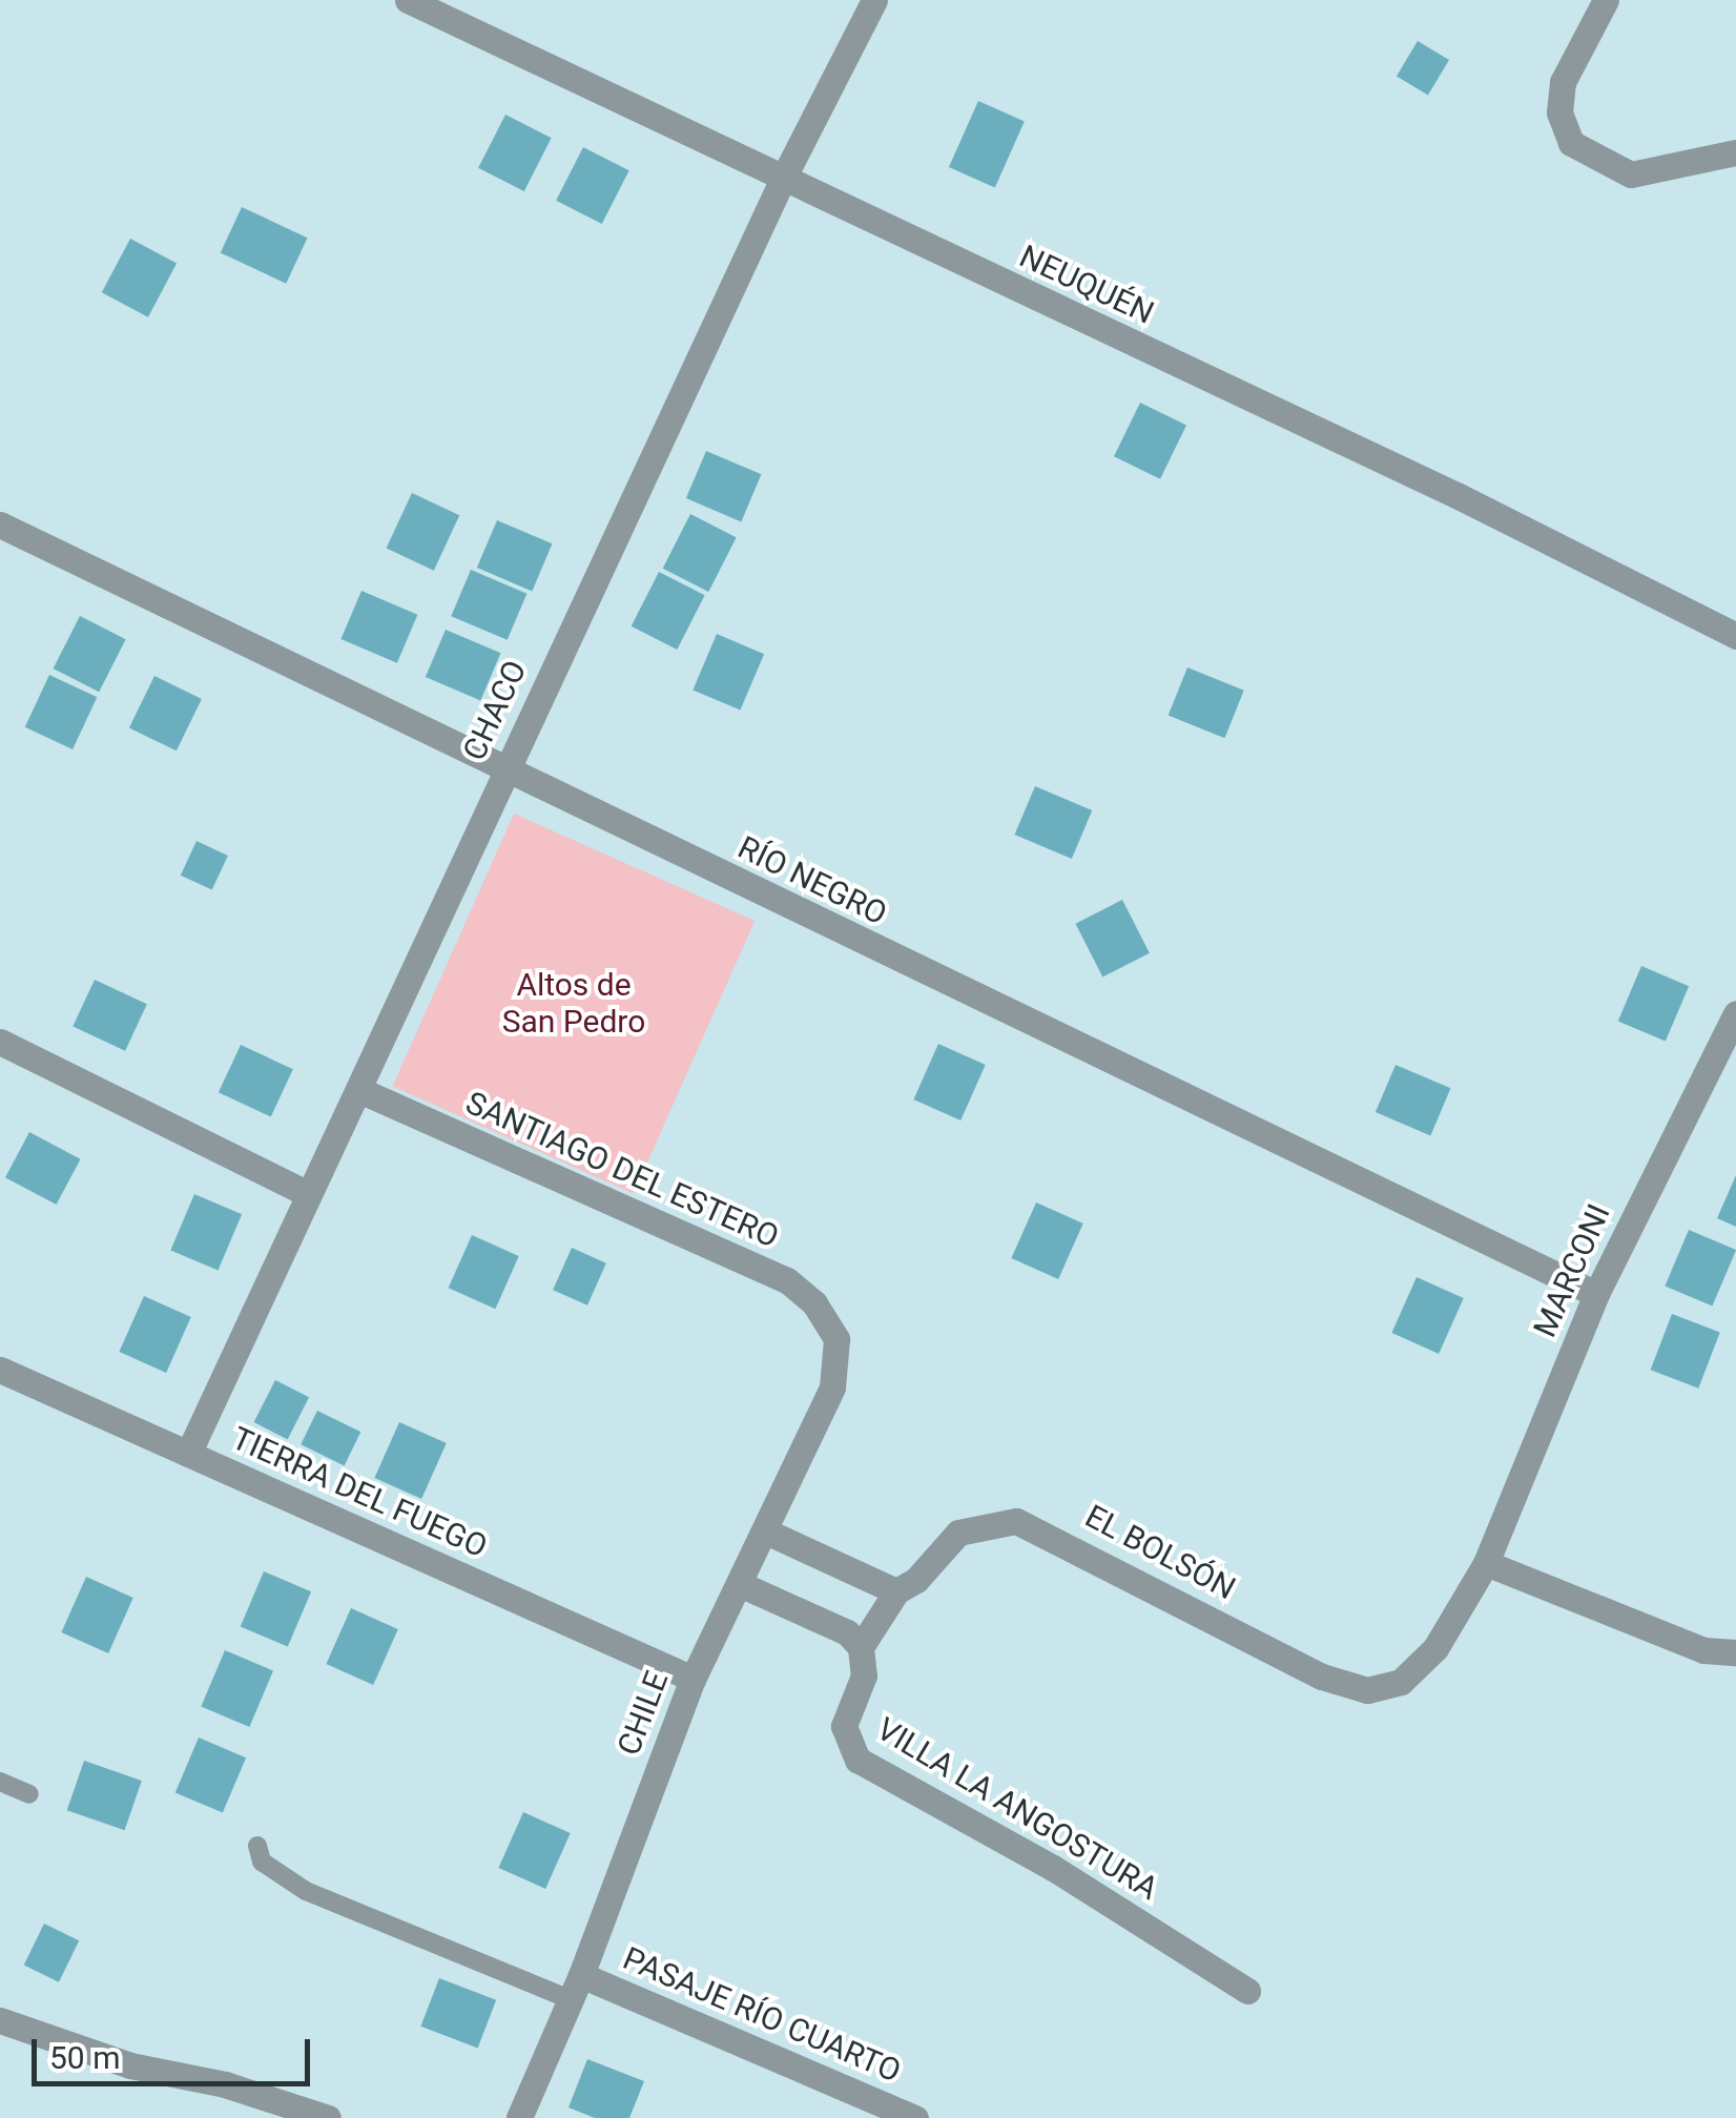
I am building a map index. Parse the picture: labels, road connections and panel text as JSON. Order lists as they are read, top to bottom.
{
  "streets": {
    "street": [
      "NEUQUÉN",
      "CHACO",
      "RÍO NEGRO",
      "SANTIAGO DEL ESTERO",
      "MARCONI",
      "TIERRA DEL FUEGO",
      "EL BOLSÓN",
      "CHILE",
      "VILLA LA ANGOSTURA",
      "PASAJE RÍO CUARTO"
    ]
  },
  "crossings": [
    ["NEUQUÉN", "CHACO"],
    ["CHACO", "RÍO NEGRO"],
    ["CHACO", "SANTIAGO DEL ESTERO"],
    ["CHACO", "TIERRA DEL FUEGO"],
    ["RÍO NEGRO", "MARCONI"],
    ["SANTIAGO DEL ESTERO", "CHILE"],
    ["MARCONI", "EL BOLSÓN"],
    ["TIERRA DEL FUEGO", "CHILE"],
    ["EL BOLSÓN", "VILLA LA ANGOSTURA"],
    ["CHILE", "PASAJE RÍO CUARTO"]
  ],
  "parks": ["Altos de San Pedro"],
  "scale_bar": "50 m"
}
